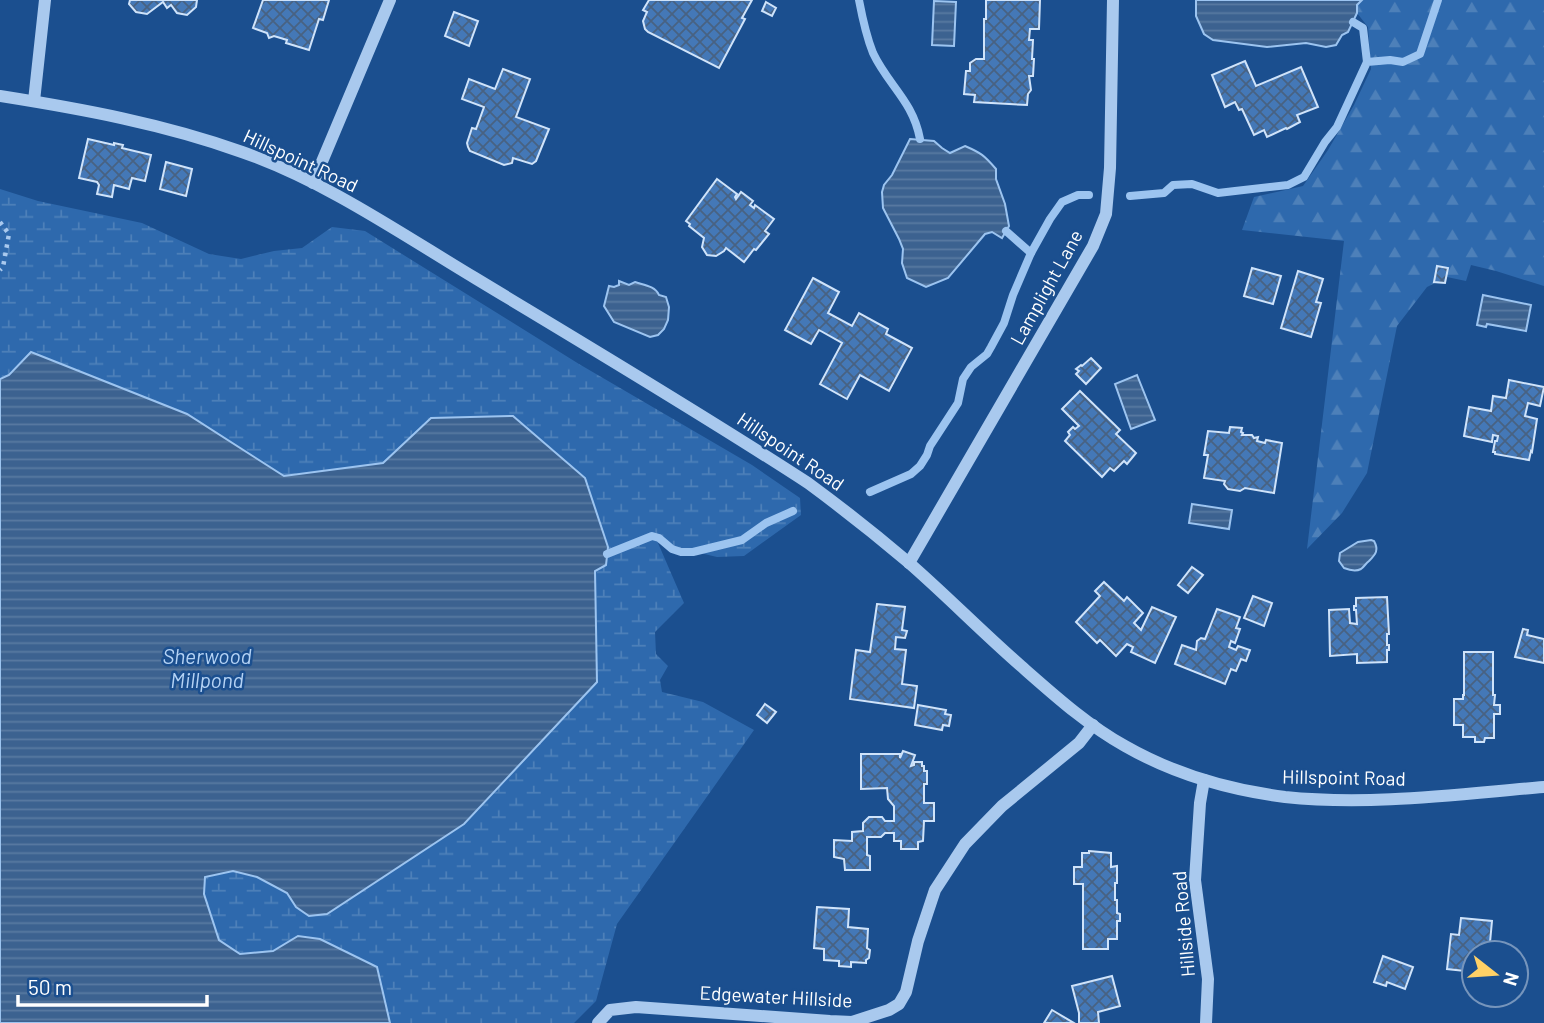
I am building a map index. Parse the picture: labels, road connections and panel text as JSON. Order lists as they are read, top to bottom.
{
  "streets": {
    "street": [
      "Hillspoint Road",
      "Lamplight Lane",
      "Hillside Road",
      "Edgewater Hillside"
    ]
  },
  "crossings": [
    ["Hillspoint Road", "Lamplight Lane"],
    ["Hillspoint Road", "Hillside Road"],
    ["Hillspoint Road", "Edgewater Hillside"]
  ],
  "water": ["Sherwood Millpond"],
  "scale_bar": "50 m",
  "north": "right"
}
